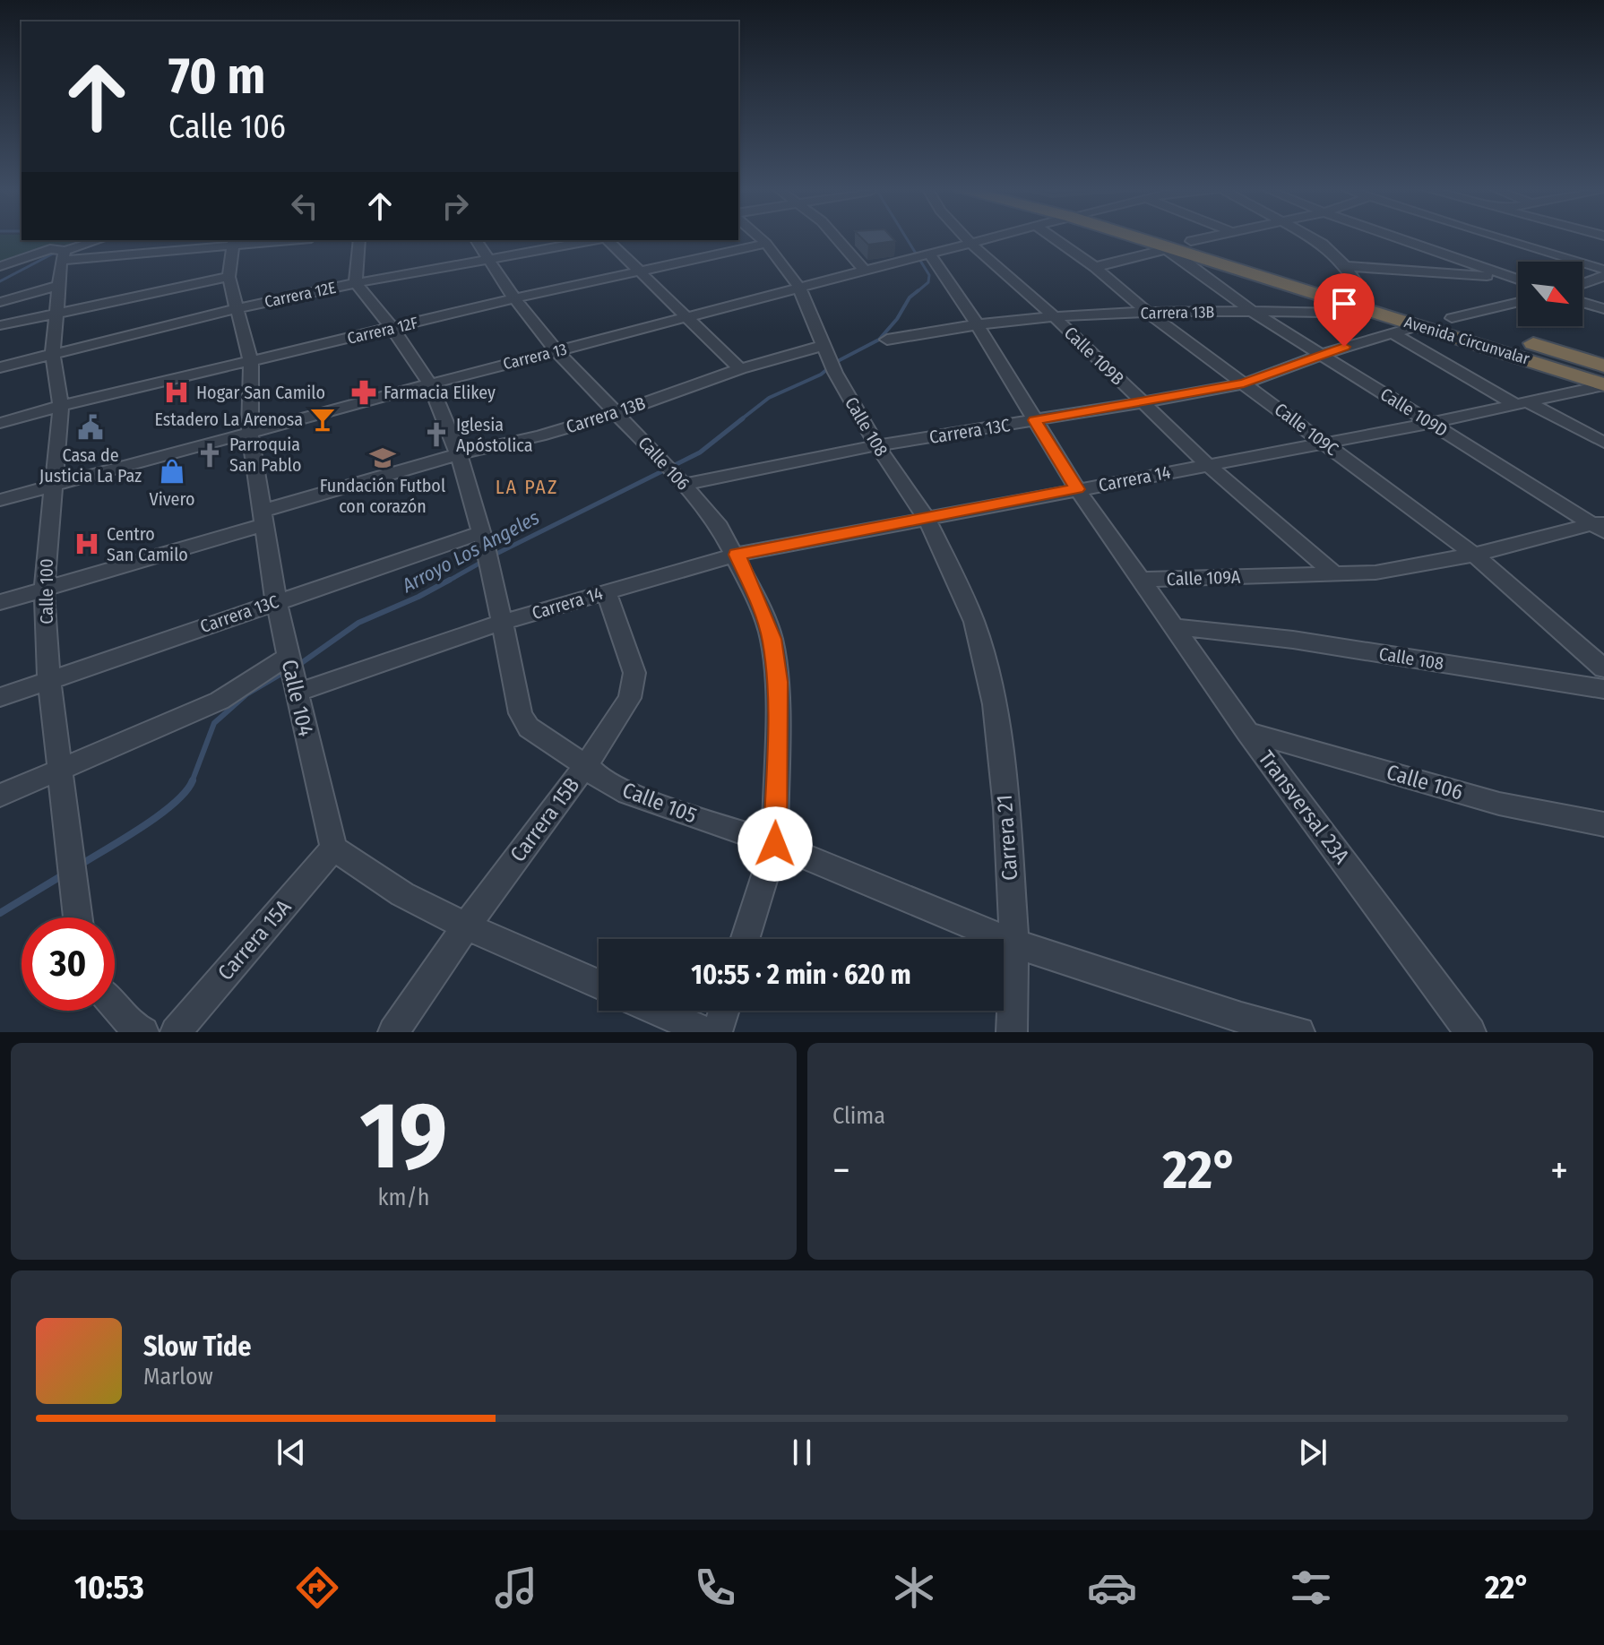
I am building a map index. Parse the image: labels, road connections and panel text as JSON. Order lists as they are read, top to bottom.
{
  "streets": {
    "highway": ["Avenida Circunvalar"],
    "street": [
      "Carrera 12E",
      "Carrera 13B",
      "Carrera 12F",
      "Calle 109B",
      "Carrera 13",
      "Calle 109D",
      "Calle 108",
      "Calle 109C",
      "Carrera 13C",
      "Calle 106",
      "Carrera 14",
      "Calle 109A",
      "Calle 100",
      "Calle 104",
      "Calle 105",
      "Transversal 23A",
      "Carrera 15B",
      "Carrera 21",
      "Carrera 15A"
    ]
  },
  "crossings": [
    ["Carrera 12E", "Calle 106"],
    ["Carrera 12E", "Calle 100"],
    ["Carrera 12E", "Calle 104"],
    ["Carrera 12E", "Calle 105"],
    ["Carrera 13B", "Avenida Circunvalar"],
    ["Carrera 13B", "Calle 109B"],
    ["Carrera 13B", "Calle 109D"],
    ["Carrera 13B", "Calle 108"],
    ["Carrera 13B", "Calle 109C"],
    ["Carrera 13B", "Calle 106"],
    ["Carrera 13B", "Calle 109A"],
    ["Carrera 13B", "Calle 100"],
    ["Carrera 13B", "Calle 104"],
    ["Carrera 13B", "Calle 105"],
    ["Carrera 12F", "Calle 108"],
    ["Carrera 12F", "Calle 106"],
    ["Carrera 12F", "Calle 100"],
    ["Carrera 12F", "Calle 104"],
    ["Carrera 12F", "Calle 105"],
    ["Avenida Circunvalar", "Calle 109D"],
    ["Avenida Circunvalar", "Carrera 13C"],
    ["Avenida Circunvalar", "Carrera 14"],
    ["Calle 109B", "Carrera 13"],
    ["Calle 109B", "Carrera 13C"],
    ["Calle 109B", "Carrera 14"],
    ["Calle 109B", "Calle 109A"],
    ["Carrera 13", "Calle 108"],
    ["Carrera 13", "Calle 106"],
    ["Carrera 13", "Calle 109A"],
    ["Carrera 13", "Calle 100"],
    ["Carrera 13", "Calle 104"],
    ["Carrera 13", "Calle 105"],
    ["Calle 109D", "Carrera 13C"],
    ["Calle 109D", "Carrera 14"],
    ["Calle 109D", "Calle 109A"],
    ["Calle 108", "Carrera 13C"],
    ["Calle 108", "Carrera 14"],
    ["Calle 108", "Transversal 23A"],
    ["Calle 108", "Carrera 21"],
    ["Calle 109C", "Carrera 13C"],
    ["Calle 109C", "Carrera 14"],
    ["Calle 109C", "Calle 109A"],
    ["Carrera 13C", "Calle 106"],
    ["Carrera 13C", "Calle 109A"],
    ["Carrera 13C", "Calle 100"],
    ["Carrera 13C", "Calle 104"],
    ["Carrera 13C", "Calle 105"],
    ["Calle 106", "Carrera 14"],
    ["Calle 106", "Calle 105"],
    ["Calle 106", "Transversal 23A"],
    ["Carrera 14", "Calle 109A"],
    ["Carrera 14", "Calle 100"],
    ["Carrera 14", "Calle 104"],
    ["Carrera 14", "Calle 105"],
    ["Carrera 14", "Carrera 15B"],
    ["Calle 109A", "Transversal 23A"],
    ["Calle 104", "Carrera 15A"],
    ["Calle 105", "Carrera 15B"],
    ["Calle 105", "Carrera 21"]
  ],
  "districts": ["LA PAZ"],
  "water": ["Arroyo Los Angeles"],
  "places": {
    "hospital": ["Hogar San Camilo", "Centro San Camilo"],
    "pharmacy": ["Farmacia Elikey"],
    "bar": ["Estadero La Arenosa"],
    "public building": ["Casa de Justicia La Paz"],
    "church": ["Iglesia Apóstolica", "Parroquia San Pablo"],
    "school or university": ["Fundación Futbol con corazón"],
    "shop": ["Vivero"]
  },
  "north": "bottom right",
  "page": {
    "turn": ["70 m", "Calle 106"],
    "limit": "30",
    "trip": "10:55 · 2 min · 620 m",
    "tile": [
      ["19", "km/h"],
      "Clima"
    ],
    "heat": ["−", "22°", "+"],
    "song": ["Slow Tide", "Marlow"],
    "tabs": ["10:53", "22°"]
  }
}
